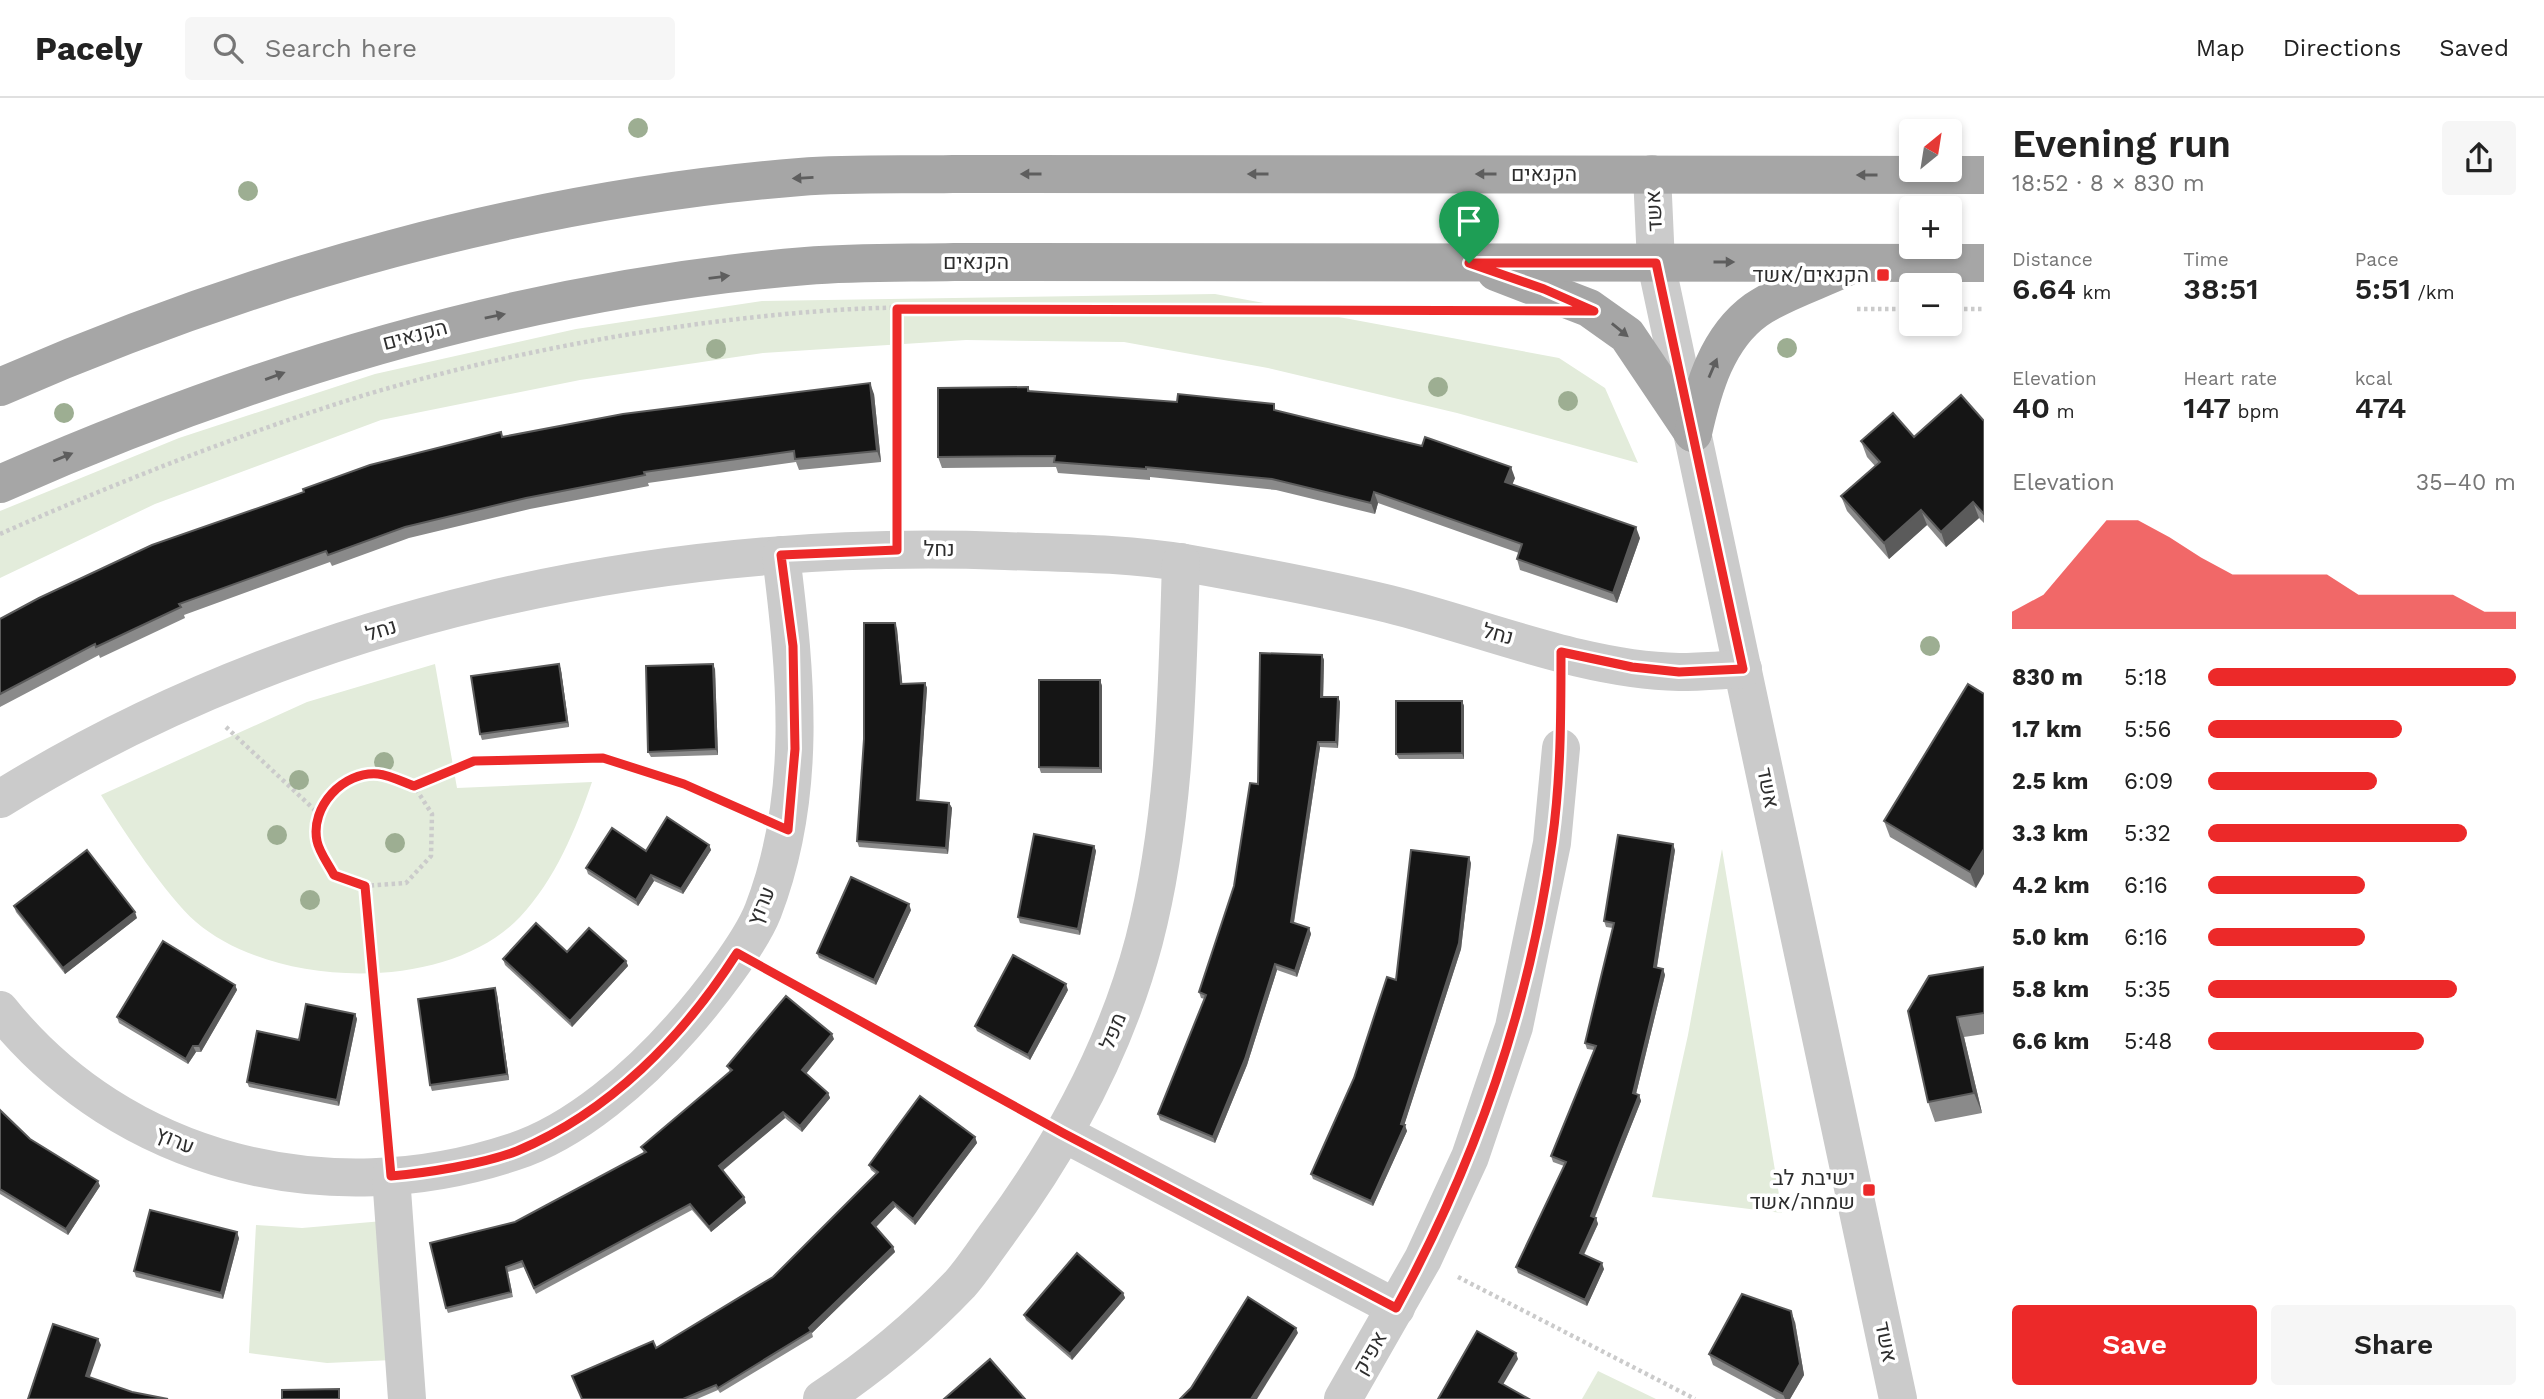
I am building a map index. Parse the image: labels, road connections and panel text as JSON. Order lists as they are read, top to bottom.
{
  "streets": {
    "main road": ["הקנאים"],
    "street": [
      "אשד",
      "נחל",
      "ערוץ",
      "מפל",
      "אפיק"
    ]
  },
  "crossings": [
    ["הקנאים", "אשד"],
    ["אשד", "נחל"],
    ["נחל", "ערוץ"],
    ["נחל", "מפל"]
  ],
  "places": {
    "transit": ["הקנאים/אשד", "ישיבת לב שמחה/אשד"]
  },
  "north": "top right",
  "page": {
    "header": "Pacely",
    "search": "Search here",
    "nav": ["Map", "Directions", "Saved"],
    "heading": ["Evening run", "18:52 · 8 × 830 m"],
    "map_buttons": ["+", "−"],
    "stats": [
      ["Distance", "6.64 km"],
      ["Time", "38:51"],
      ["Pace", "5:51 /km"],
      ["Elevation", "40 m"],
      ["Heart rate", "147 bpm"],
      ["kcal", "474"]
    ],
    "chart": ["Elevation", "35–40 m"],
    "list": [
      {
        "name": "830 m",
        "note": "5:18"
      },
      {
        "name": "1.7 km",
        "note": "5:56"
      },
      {
        "name": "2.5 km",
        "note": "6:09"
      },
      {
        "name": "3.3 km",
        "note": "5:32"
      },
      {
        "name": "4.2 km",
        "note": "6:16"
      },
      {
        "name": "5.0 km",
        "note": "6:16"
      },
      {
        "name": "5.8 km",
        "note": "5:35"
      },
      {
        "name": "6.6 km",
        "note": "5:48"
      }
    ],
    "buttons": ["Save", "Share"]
  }
}
